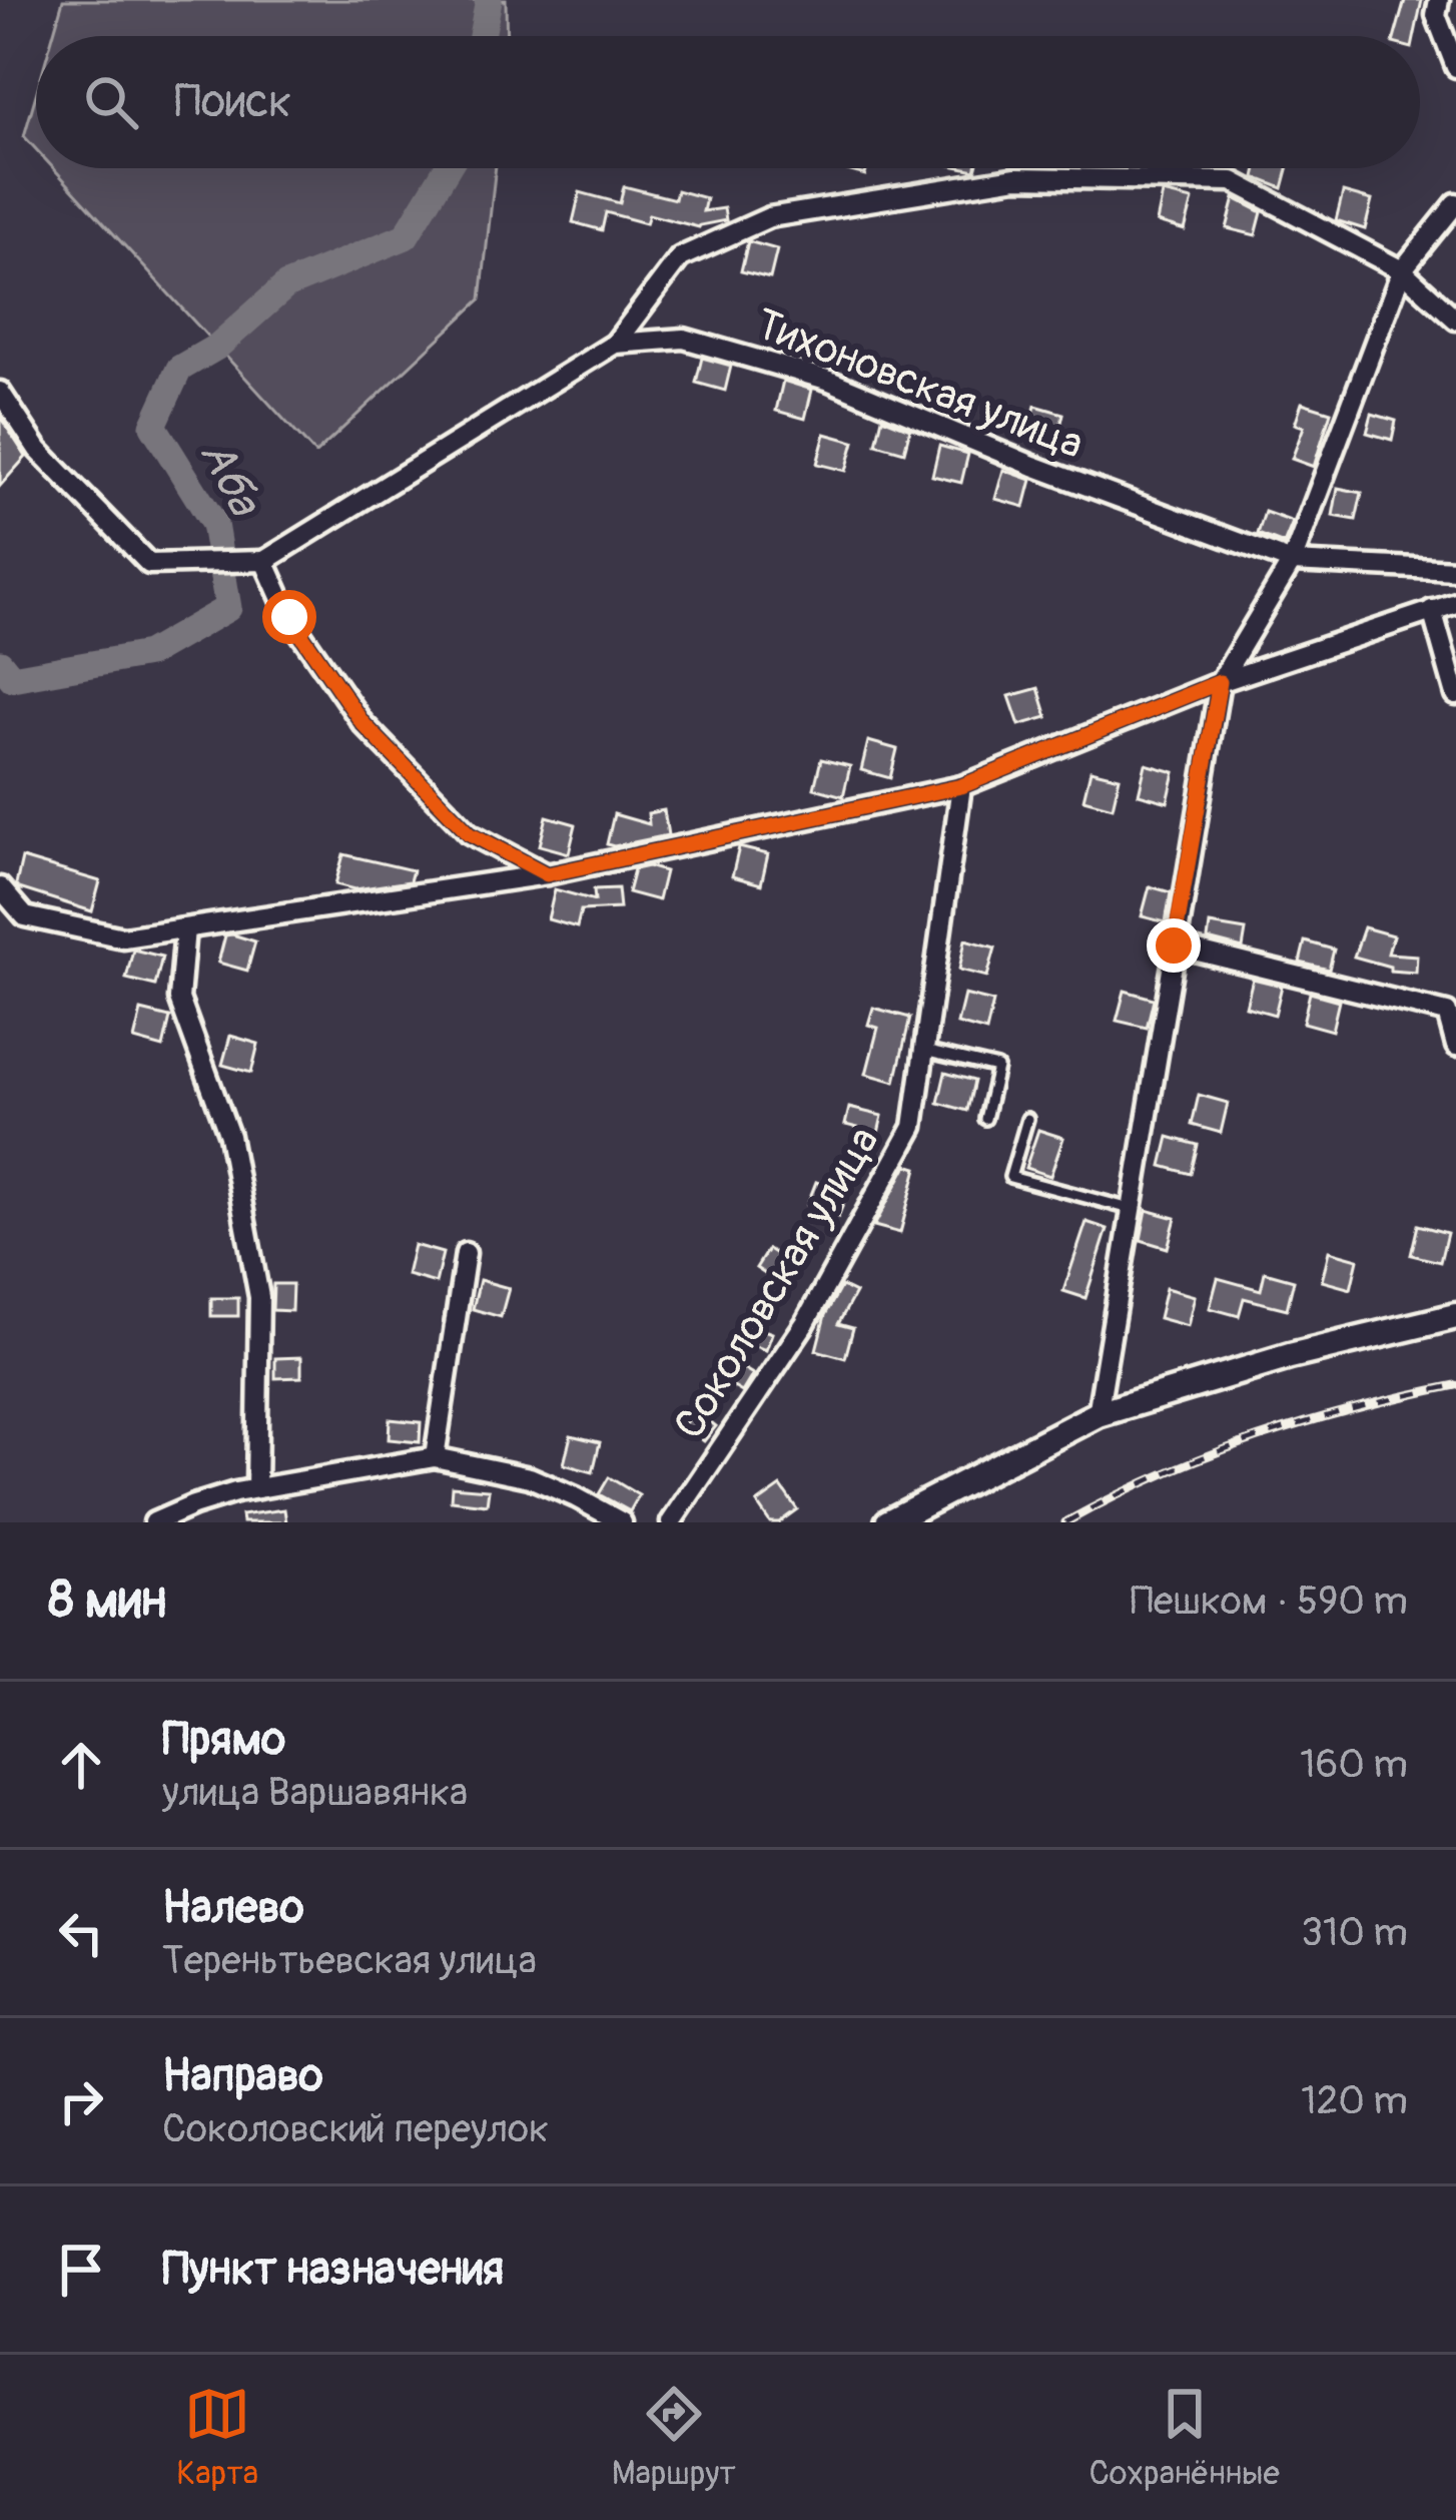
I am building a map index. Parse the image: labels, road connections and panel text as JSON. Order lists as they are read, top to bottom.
{
  "streets": {
    "street": ["Тихоновская улица", "Соколовская улица"]
  },
  "water": ["Аба"],
  "page": {
    "search": "Поиск",
    "heading": ["8 мин", "Пешком · 590 m"],
    "list": [
      ["Прямо", "улица Варшавянка", "160 m"],
      ["Налево", "Тереньтьевская улица", "310 m"],
      ["Направо", "Соколовский переулок", "120 m"],
      "Пункт назначения"
    ],
    "nav": ["Карта", "Маршрут", "Сохранённые"]
  }
}
